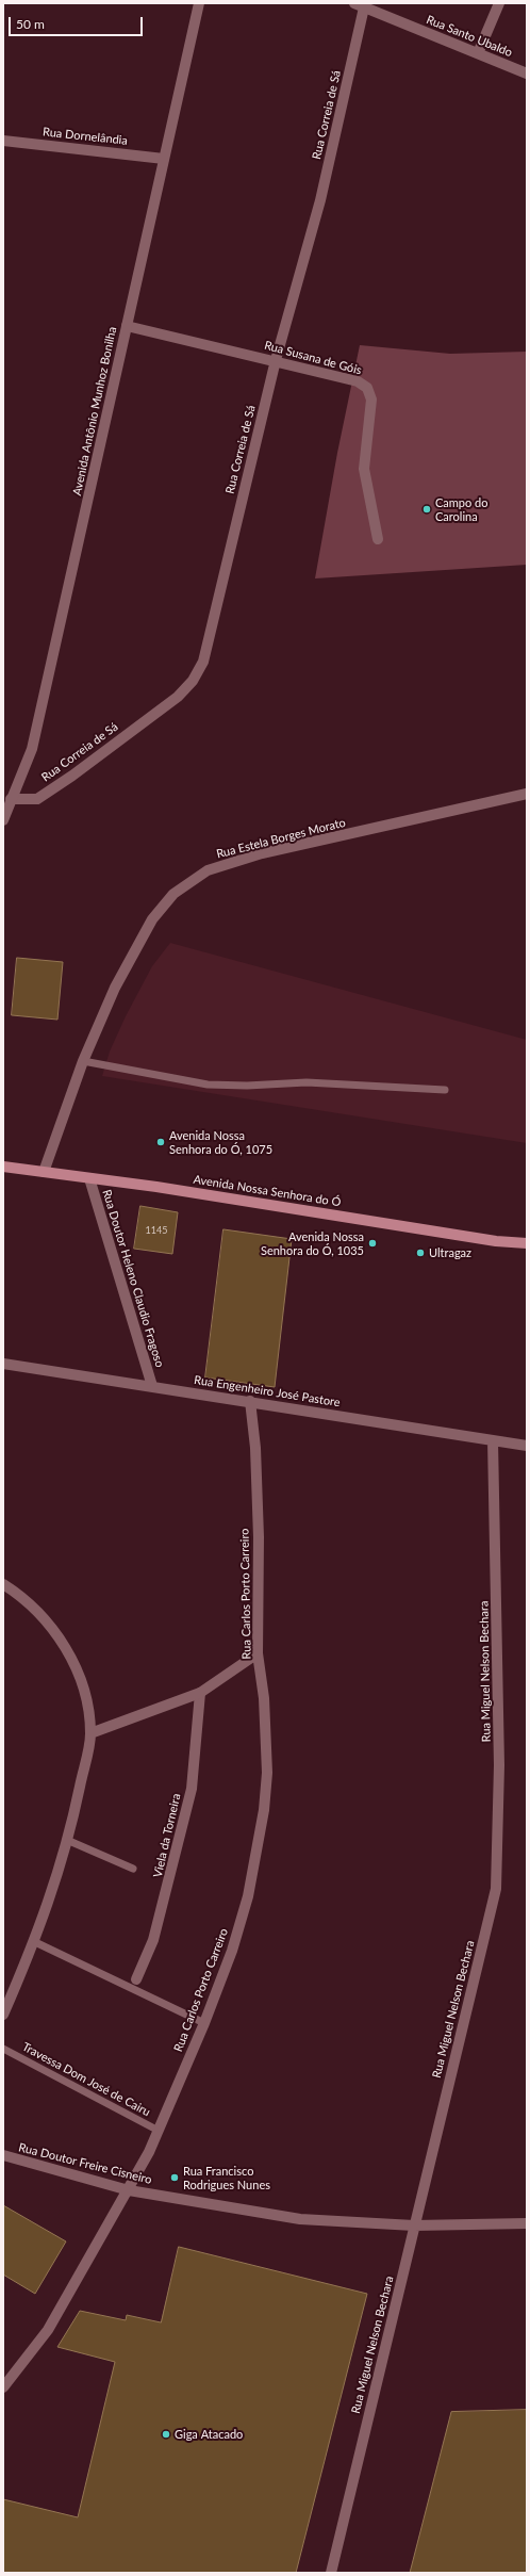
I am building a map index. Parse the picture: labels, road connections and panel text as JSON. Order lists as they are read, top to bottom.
{
  "streets": {
    "main road": ["Avenida Nossa Senhora do Ó"],
    "street": [
      "Rua Santo Ubaldo",
      "Rua Correia de Sá",
      "Rua Dornelândia",
      "Rua Susana de Góis",
      "Avenida Antônio Munhoz Bonilha",
      "Rua Estela Borges Morato",
      "Rua Doutor Heleno Claudio Fragoso",
      "Rua Engenheiro José Pastore",
      "Rua Carlos Porto Carreiro",
      "Rua Miguel Nelson Bechara",
      "Viela da Torneira",
      "Rua Doutor Freire Cisneiro"
    ],
    "lane": ["Travessa Dom José de Cairu"]
  },
  "crossings": [
    ["Rua Santo Ubaldo", "Rua Correia de Sá"],
    ["Rua Correia de Sá", "Rua Susana de Góis"],
    ["Rua Correia de Sá", "Avenida Antônio Munhoz Bonilha"],
    ["Rua Dornelândia", "Avenida Antônio Munhoz Bonilha"],
    ["Rua Susana de Góis", "Avenida Antônio Munhoz Bonilha"],
    ["Rua Estela Borges Morato", "Avenida Nossa Senhora do Ó"],
    ["Avenida Nossa Senhora do Ó", "Rua Doutor Heleno Claudio Fragoso"],
    ["Rua Doutor Heleno Claudio Fragoso", "Rua Engenheiro José Pastore"],
    ["Rua Engenheiro José Pastore", "Rua Carlos Porto Carreiro"],
    ["Rua Engenheiro José Pastore", "Rua Miguel Nelson Bechara"],
    ["Rua Carlos Porto Carreiro", "Travessa Dom José de Cairu"],
    ["Rua Carlos Porto Carreiro", "Rua Doutor Freire Cisneiro"],
    ["Rua Miguel Nelson Bechara", "Rua Doutor Freire Cisneiro"]
  ],
  "places": [
    "Campo do Carolina",
    "Avenida Nossa Senhora do Ó, 1075",
    "Avenida Nossa Senhora do Ó, 1035",
    "Ultragaz",
    "Rua Francisco Rodrigues Nunes",
    "Giga Atacado"
  ],
  "house_numbers": ["1145"],
  "scale_bar": "50 m"
}
